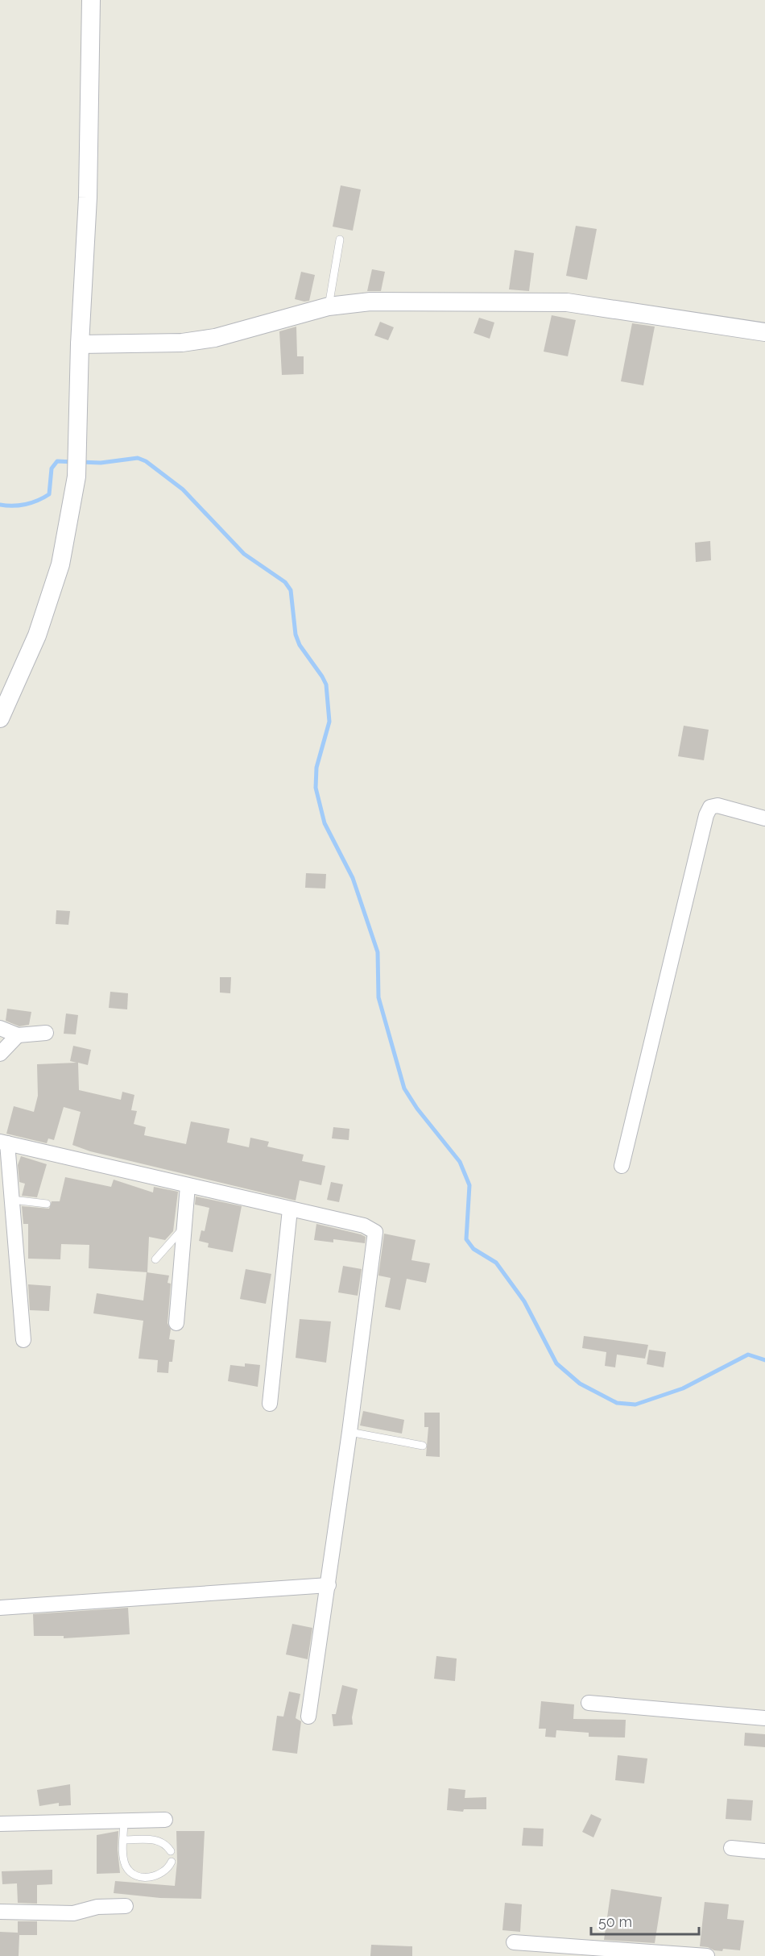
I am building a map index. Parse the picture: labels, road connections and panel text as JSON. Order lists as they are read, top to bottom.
{
  "scale_bar": "50 m"
}
